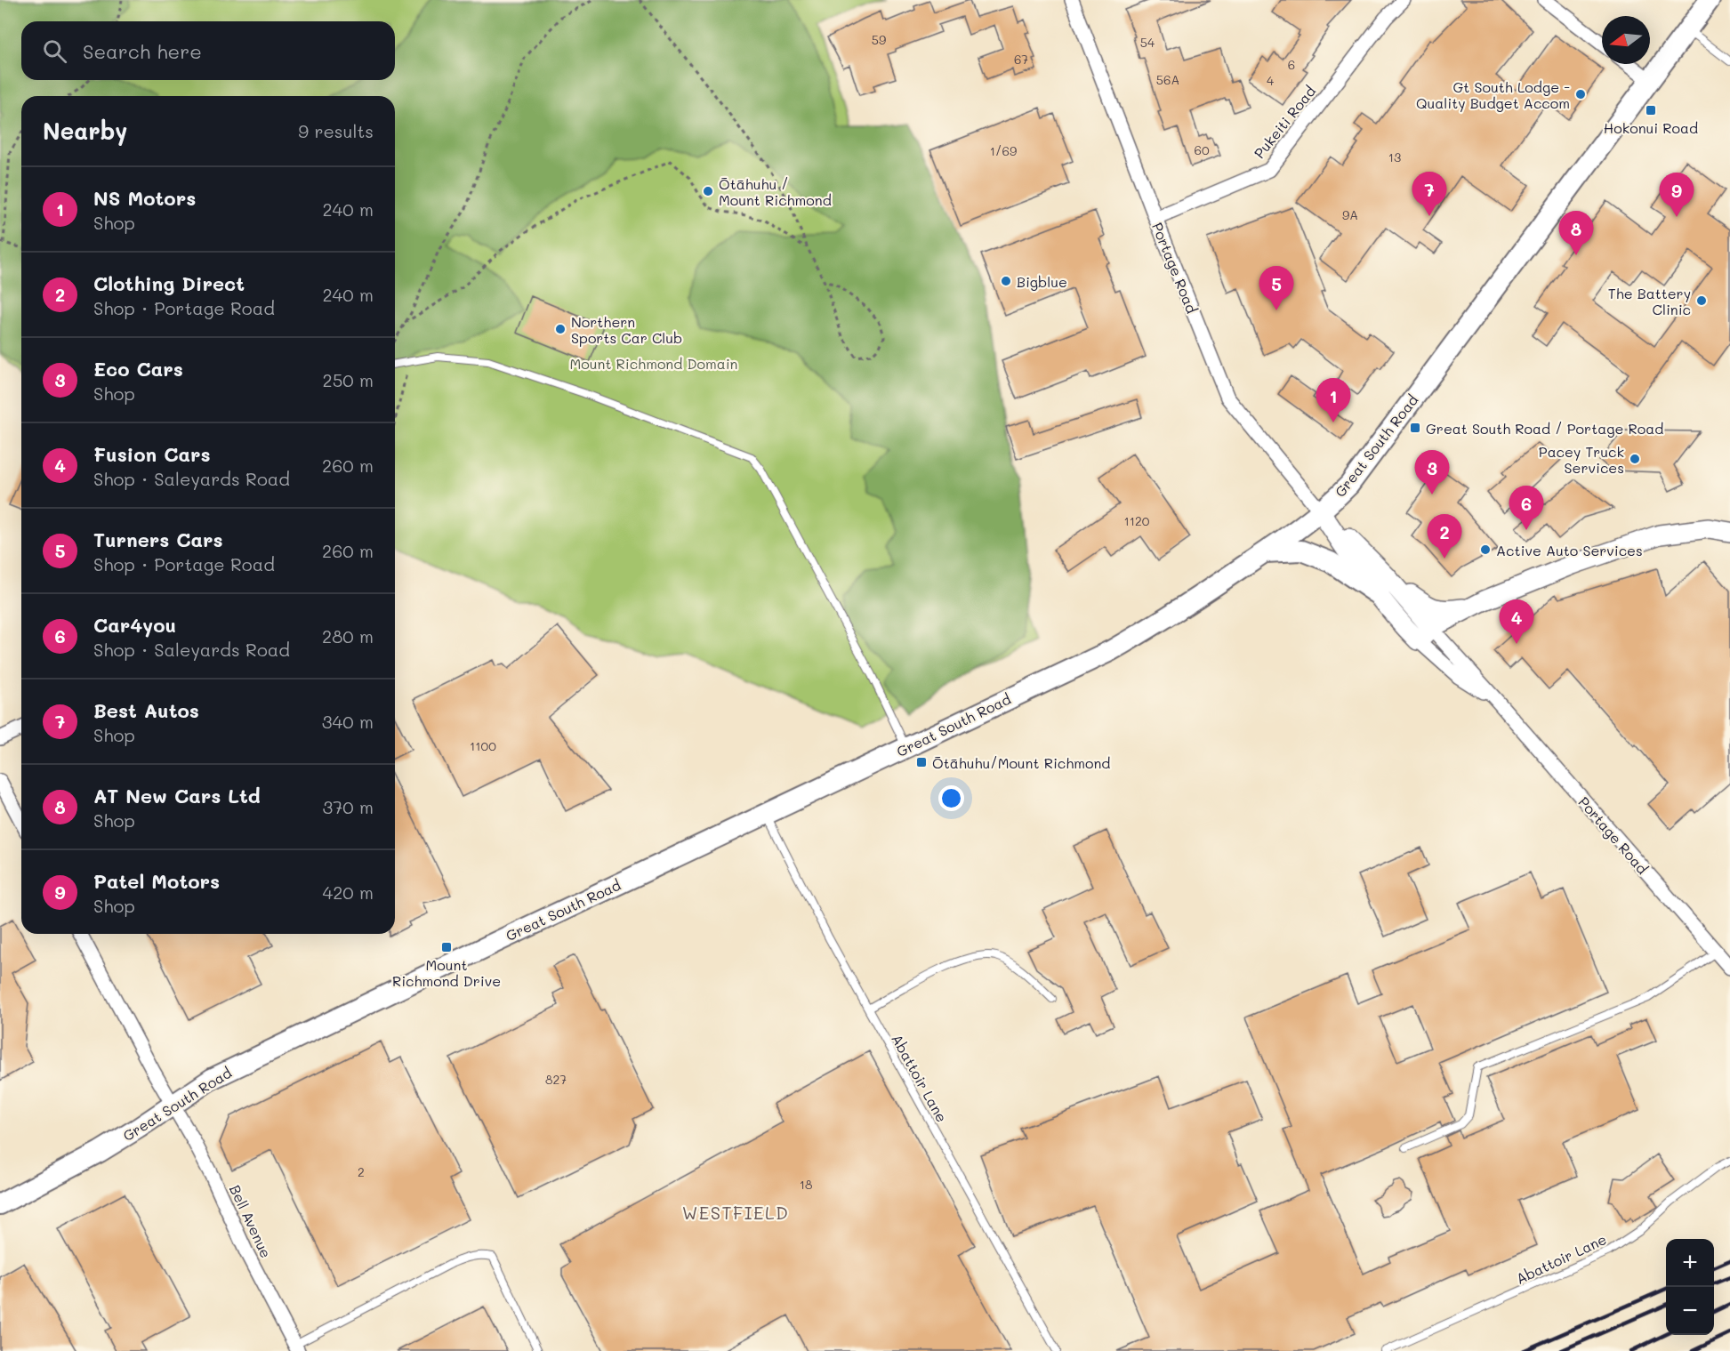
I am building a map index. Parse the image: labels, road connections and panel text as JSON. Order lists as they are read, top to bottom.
{
  "streets": {
    "main road": ["Portage Road", "Great South Road"],
    "street": ["Pukeiti Road", "Bell Avenue"],
    "lane": ["Abattoir Lane"]
  },
  "crossings": [
    ["Pukeiti Road", "Portage Road"],
    ["Portage Road", "Great South Road"],
    ["Great South Road", "Abattoir Lane"],
    ["Great South Road", "Bell Avenue"]
  ],
  "districts": ["WESTFIELD"],
  "parks": ["Mount Richmond Domain"],
  "places": {
    "other": [
      "Gt South Lodge - Quality Budget Accom",
      "Ōtāhuhu / Mount Richmond",
      "Bigblue",
      "The Battery Clinic",
      "Northern Sports Car Club",
      "Pacey Truck Services",
      "Active Auto Services"
    ],
    "transit": [
      "Hokonui Road",
      "Great South Road / Portage Road",
      "Ōtāhuhu/Mount Richmond",
      "Mount Richmond Drive"
    ]
  },
  "house_numbers": [
    "59",
    "54",
    "67",
    "6",
    "56A",
    "4",
    "60",
    "1/69",
    "13",
    "9A",
    "1120",
    "1100",
    "827",
    "2",
    "18"
  ],
  "north": "left",
  "page": {
    "search": "Search here",
    "heading": ["Nearby", "9 results"],
    "list": [
      {
        "mark": "1",
        "name": "NS Motors",
        "note": "Shop",
        "value": "240 m"
      },
      {
        "mark": "2",
        "name": "Clothing Direct",
        "note": "Shop · Portage Road",
        "value": "240 m"
      },
      {
        "mark": "3",
        "name": "Eco Cars",
        "note": "Shop",
        "value": "250 m"
      },
      {
        "mark": "4",
        "name": "Fusion Cars",
        "note": "Shop · Saleyards Road",
        "value": "260 m"
      },
      {
        "mark": "5",
        "name": "Turners Cars",
        "note": "Shop · Portage Road",
        "value": "260 m"
      },
      {
        "mark": "6",
        "name": "Car4you",
        "note": "Shop · Saleyards Road",
        "value": "280 m"
      },
      {
        "mark": "7",
        "name": "Best Autos",
        "note": "Shop",
        "value": "340 m"
      },
      {
        "mark": "8",
        "name": "AT New Cars Ltd",
        "note": "Shop",
        "value": "370 m"
      },
      {
        "mark": "9",
        "name": "Patel Motors",
        "note": "Shop",
        "value": "420 m"
      }
    ],
    "pins": [
      "7",
      "9",
      "8",
      "5",
      "1",
      "3",
      "6",
      "2",
      "4"
    ],
    "map_buttons": ["+", "−"]
  }
}
